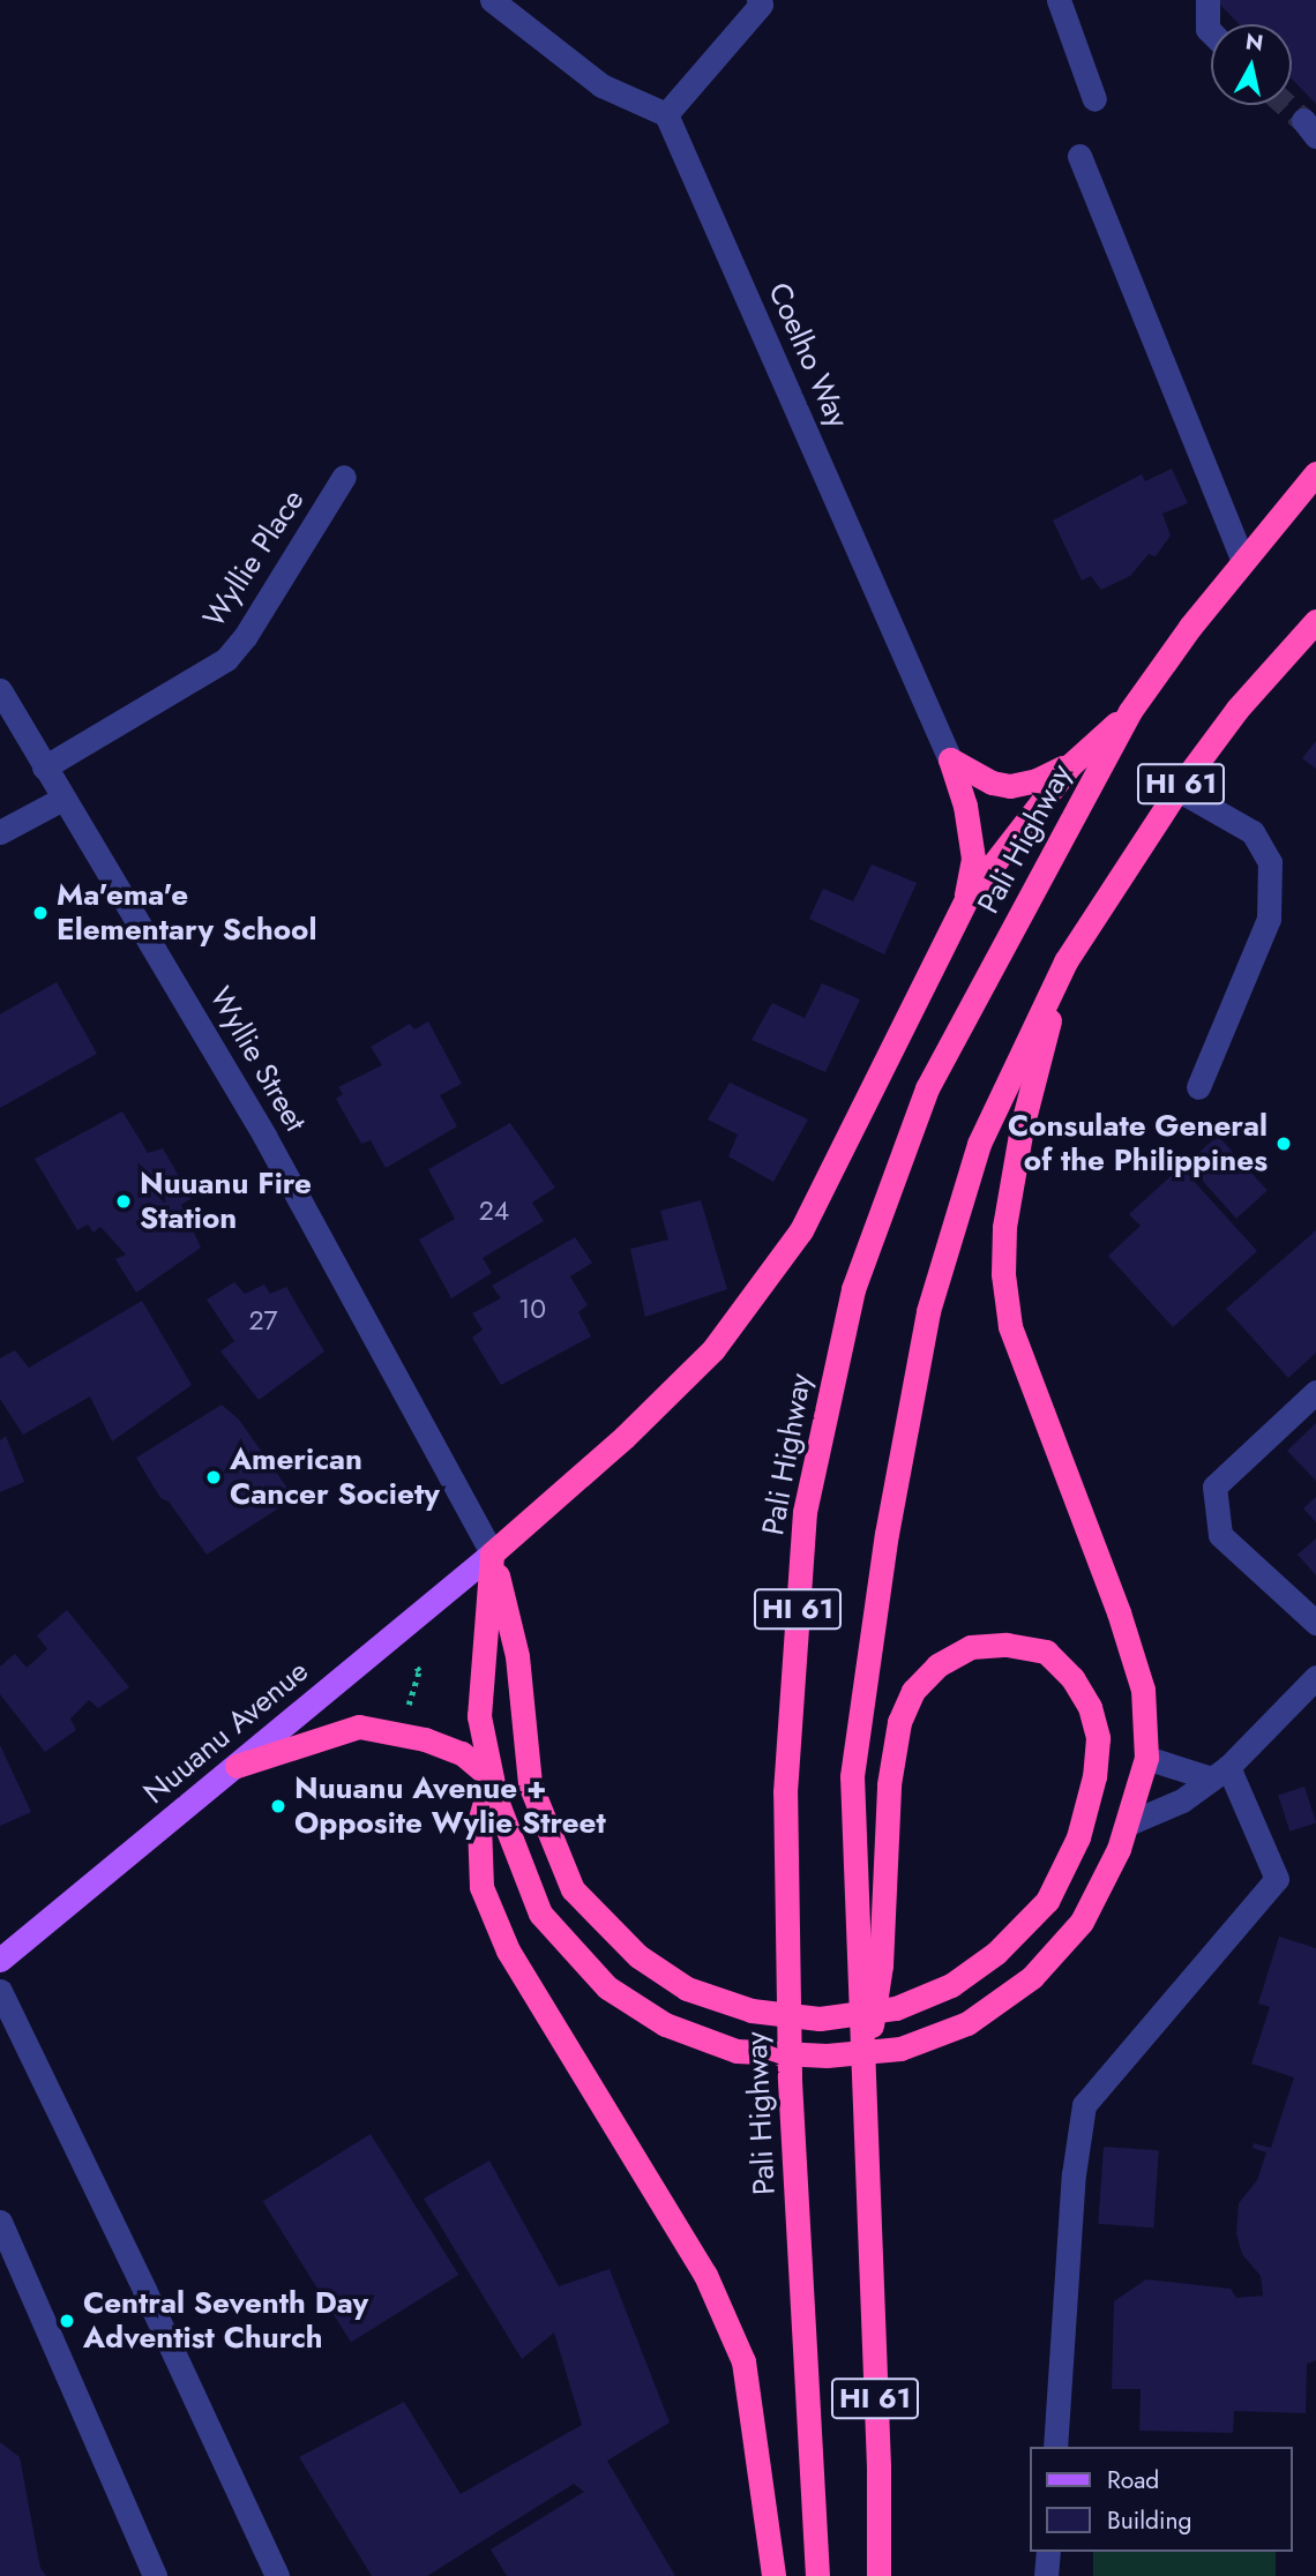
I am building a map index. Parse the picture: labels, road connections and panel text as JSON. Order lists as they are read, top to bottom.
{
  "streets": {
    "highway": ["HI 61", "Pali Highway"],
    "main road": ["Nuuanu Avenue"],
    "street": ["Coelho Way", "Wyllie Place", "Wyllie Street"]
  },
  "crossings": [
    ["Wyllie Place", "Wyllie Street"],
    ["Wyllie Street", "Nuuanu Avenue"]
  ],
  "places": [
    "Ma'ema'e Elementary School",
    "Consulate General of the Philippines",
    "Nuuanu Fire Station",
    "American Cancer Society",
    "Nuuanu Avenue + Opposite Wylie Street",
    "Central Seventh Day Adventist Church"
  ],
  "house_numbers": ["24", "10", "27"],
  "legend": ["Road", "Building"],
  "north": "top"
}
